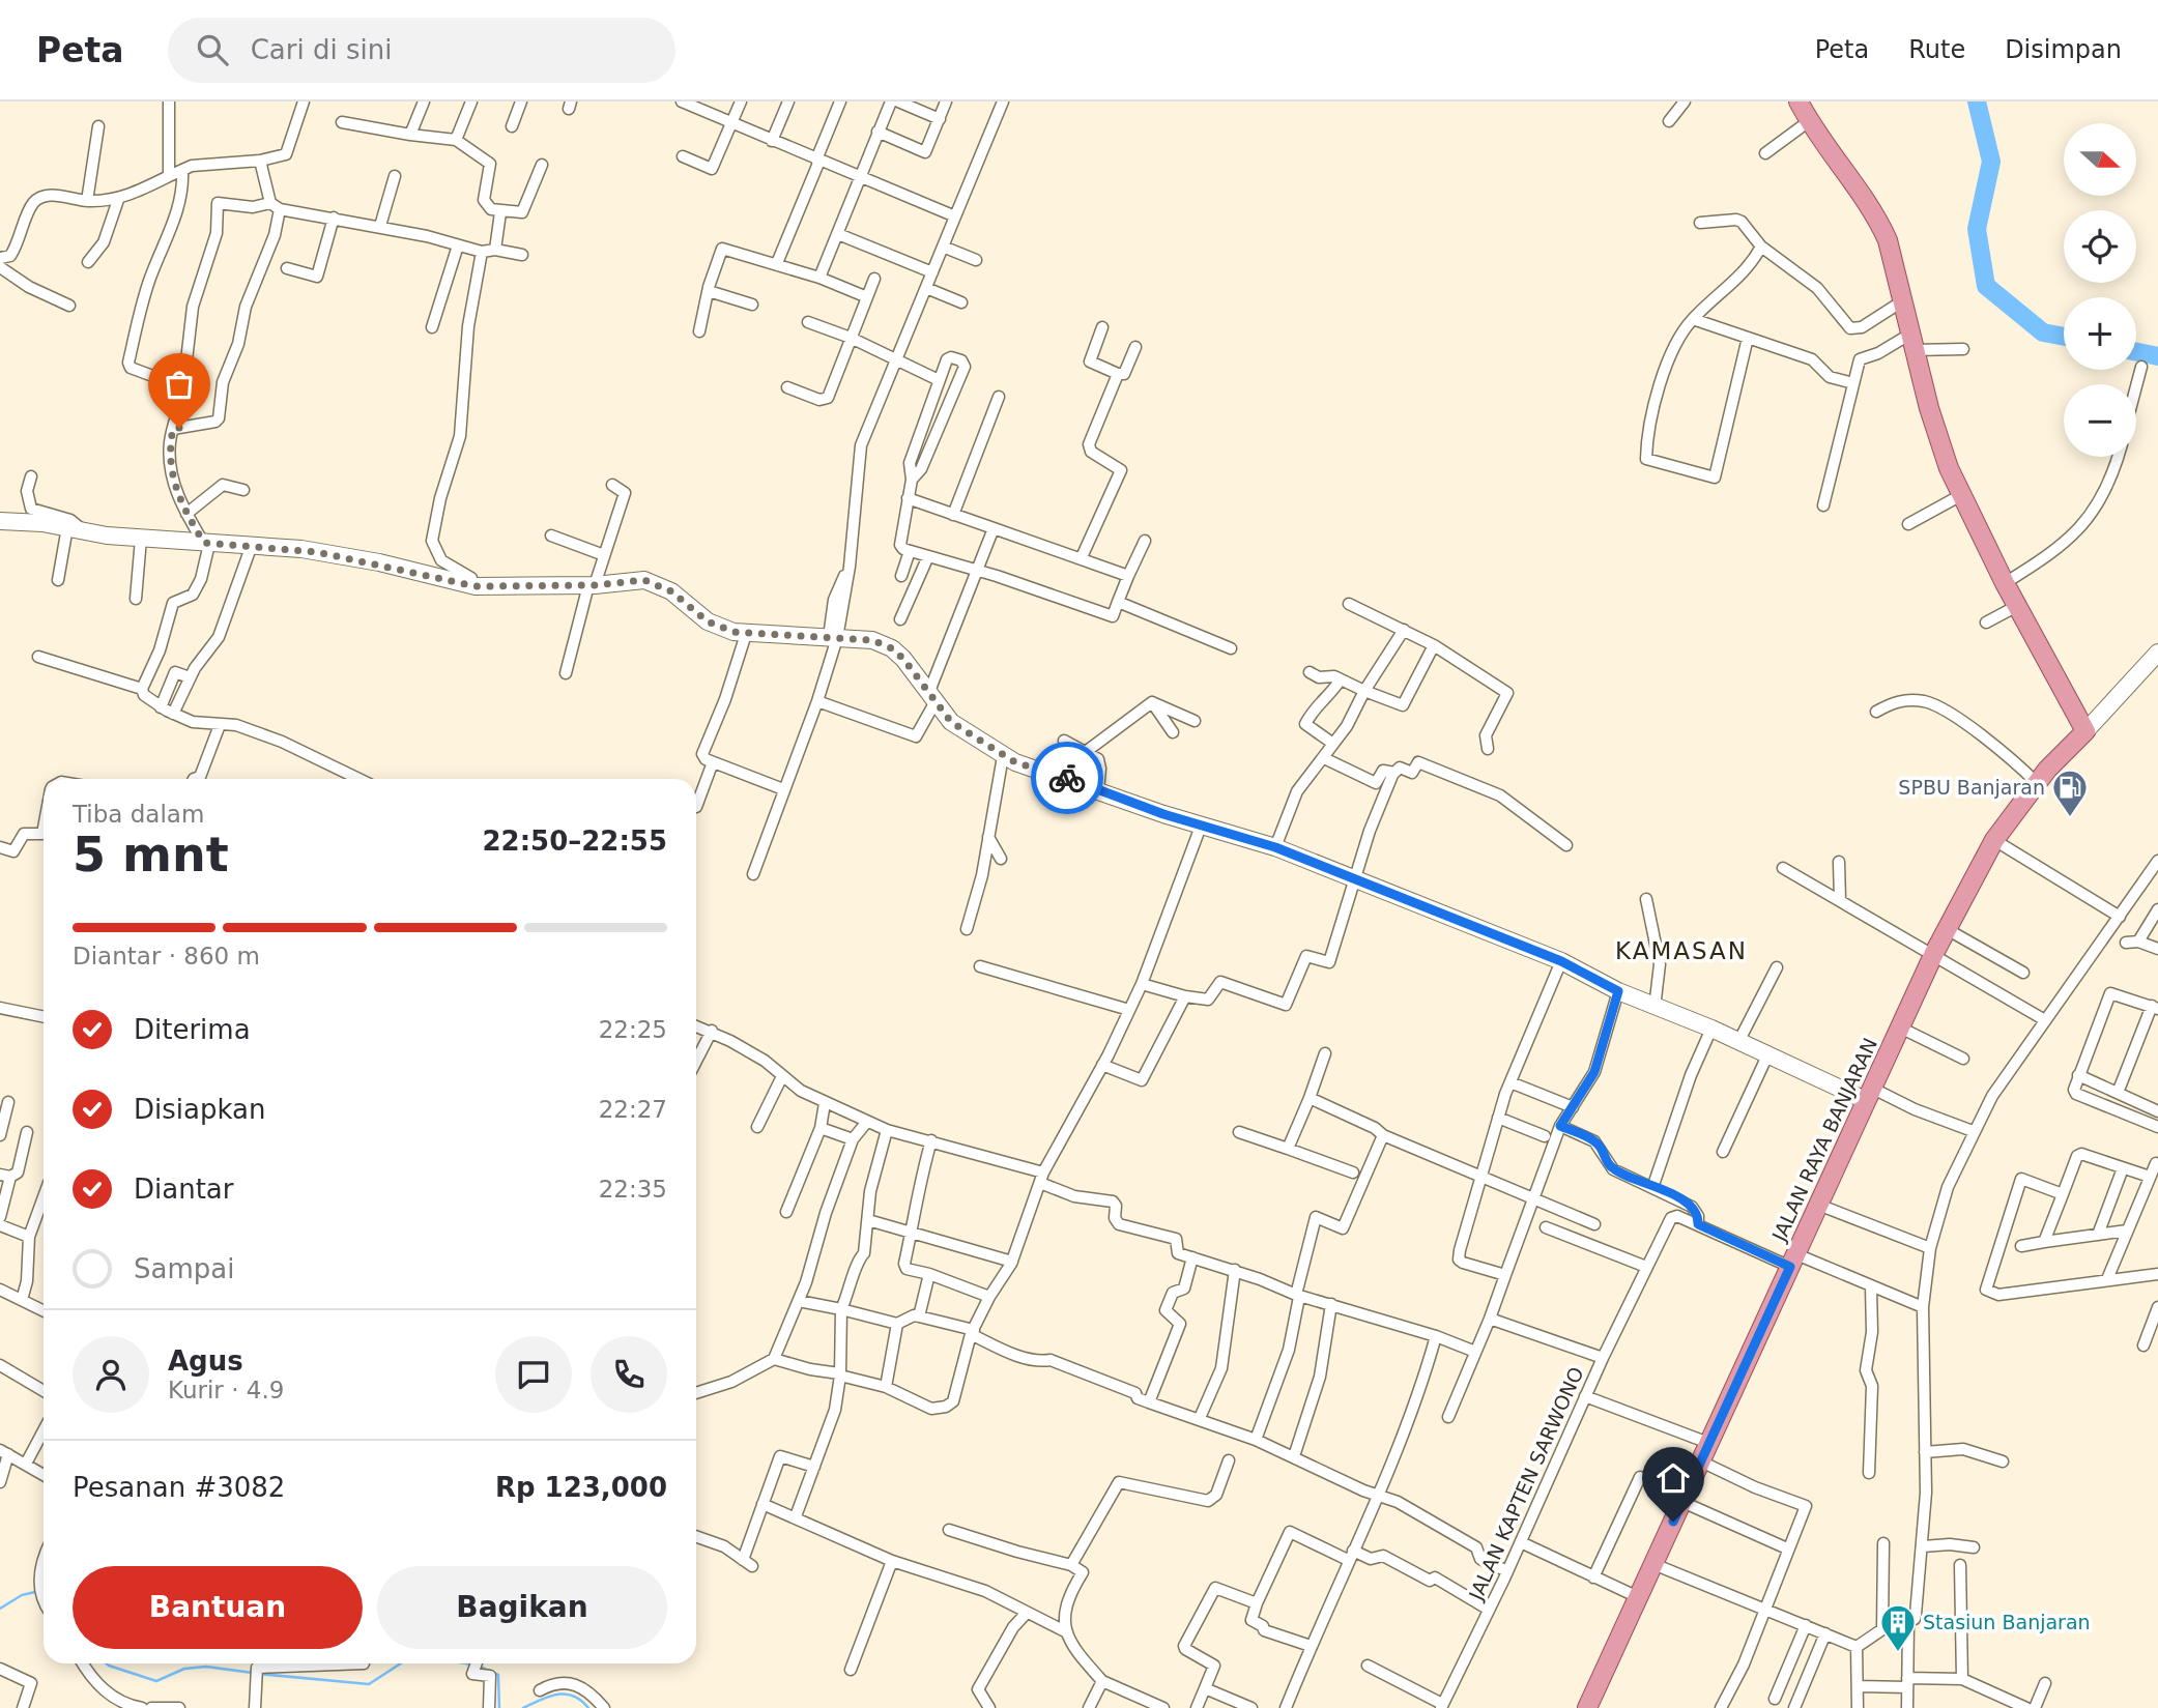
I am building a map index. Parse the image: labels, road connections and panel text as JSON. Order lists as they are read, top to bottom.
{
  "streets": {
    "main road": ["JALAN RAYA BANJARAN"],
    "street": ["JALAN KAPTEN SARWONO"]
  },
  "districts": ["KAMASAN"],
  "places": {
    "fuel station": ["SPBU Banjaran"],
    "building": ["Stasiun Banjaran"]
  },
  "north": "right",
  "page": {
    "header": "Peta",
    "search": "Cari di sini",
    "nav": ["Peta", "Rute", "Disimpan"],
    "map_buttons": ["+", "−"],
    "heading": ["5 mnt", "Tiba dalam", "22:50–22:55"],
    "panel": [
      "Agus",
      "Kurir · 4.9",
      "Pesanan #3082",
      "Rp 123,000"
    ],
    "bar": "Diantar · 860 m",
    "list": [
      ["Diterima", "22:25"],
      ["Disiapkan", "22:27"],
      ["Diantar", "22:35"],
      "Sampai"
    ],
    "buttons": ["Bantuan", "Bagikan"]
  }
}
